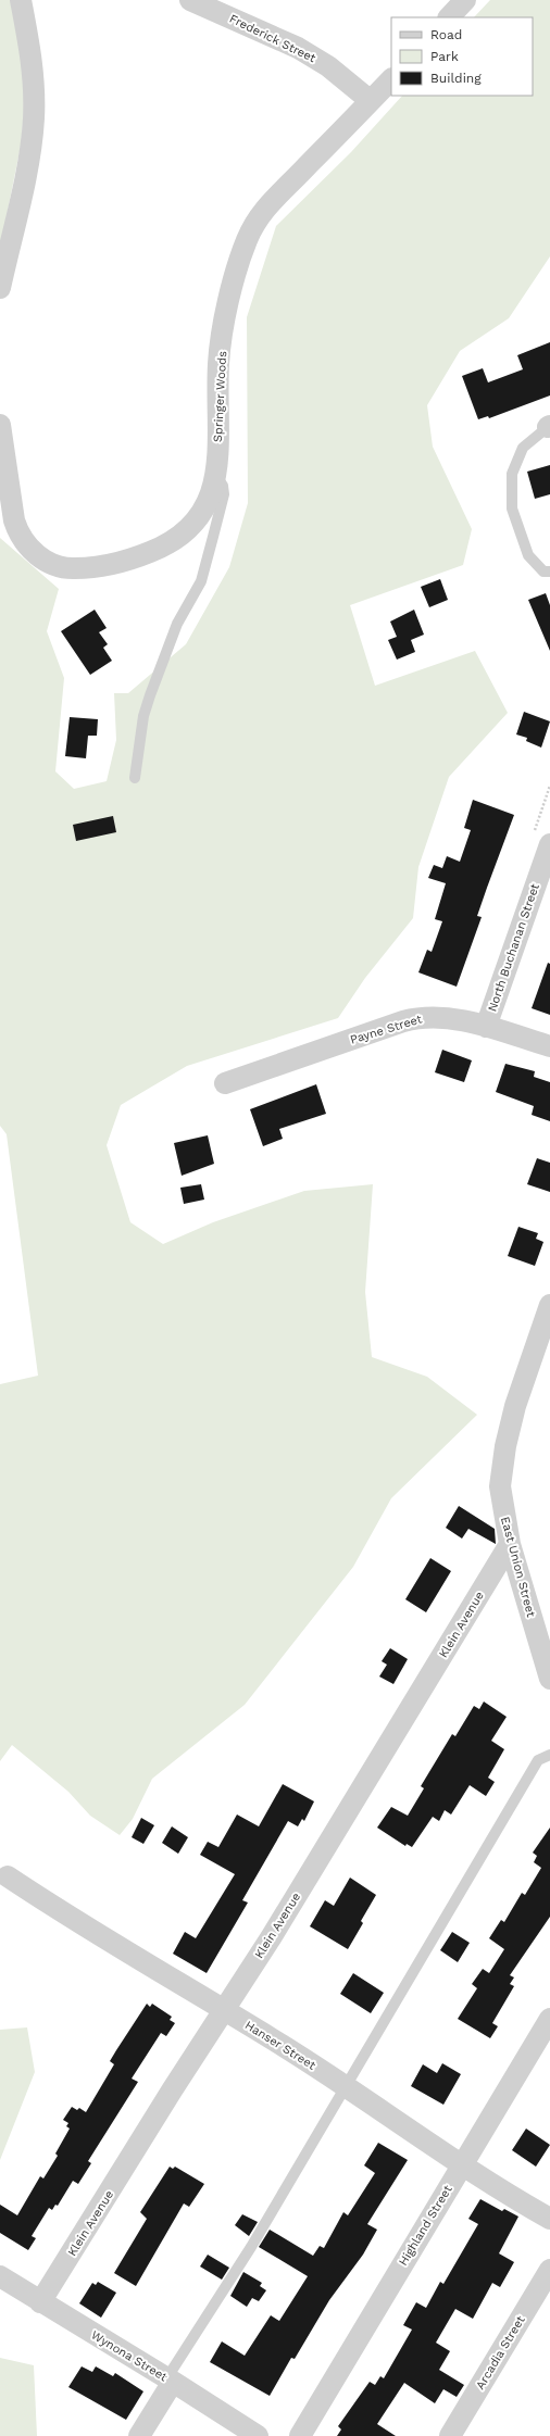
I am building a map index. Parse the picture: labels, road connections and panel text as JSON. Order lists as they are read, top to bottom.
{
  "streets": {
    "street": [
      "Frederick Street",
      "Springer Woods",
      "North Buchanan Street",
      "Payne Street",
      "East Union Street",
      "Klein Avenue",
      "Hanser Street",
      "Highland Street",
      "Arcadia Street",
      "Wynona Street"
    ]
  },
  "crossings": [
    ["Frederick Street", "Springer Woods"],
    ["North Buchanan Street", "Payne Street"],
    ["East Union Street", "Klein Avenue"],
    ["Klein Avenue", "Hanser Street"],
    ["Klein Avenue", "Wynona Street"],
    ["Hanser Street", "Highland Street"]
  ],
  "legend": ["Road", "Park", "Building"]
}
